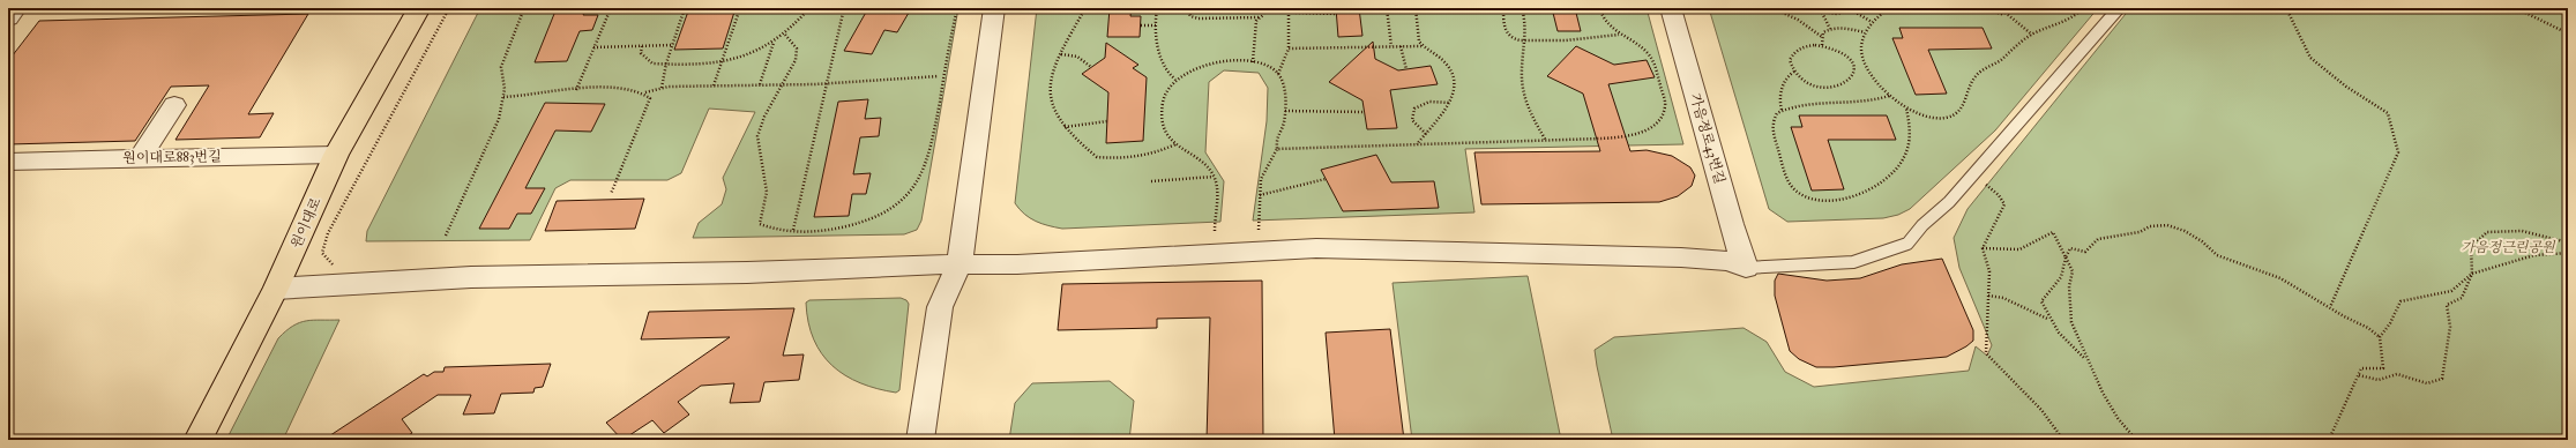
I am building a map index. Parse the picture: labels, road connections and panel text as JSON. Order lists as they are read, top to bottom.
{
  "streets": {
    "main road": ["원이대로"],
    "street": ["가음정로43번길", "원이대로883번길"]
  },
  "crossings": [
    ["원이대로883번길", "원이대로"]
  ],
  "parks": ["가음정근린공원"]
}
